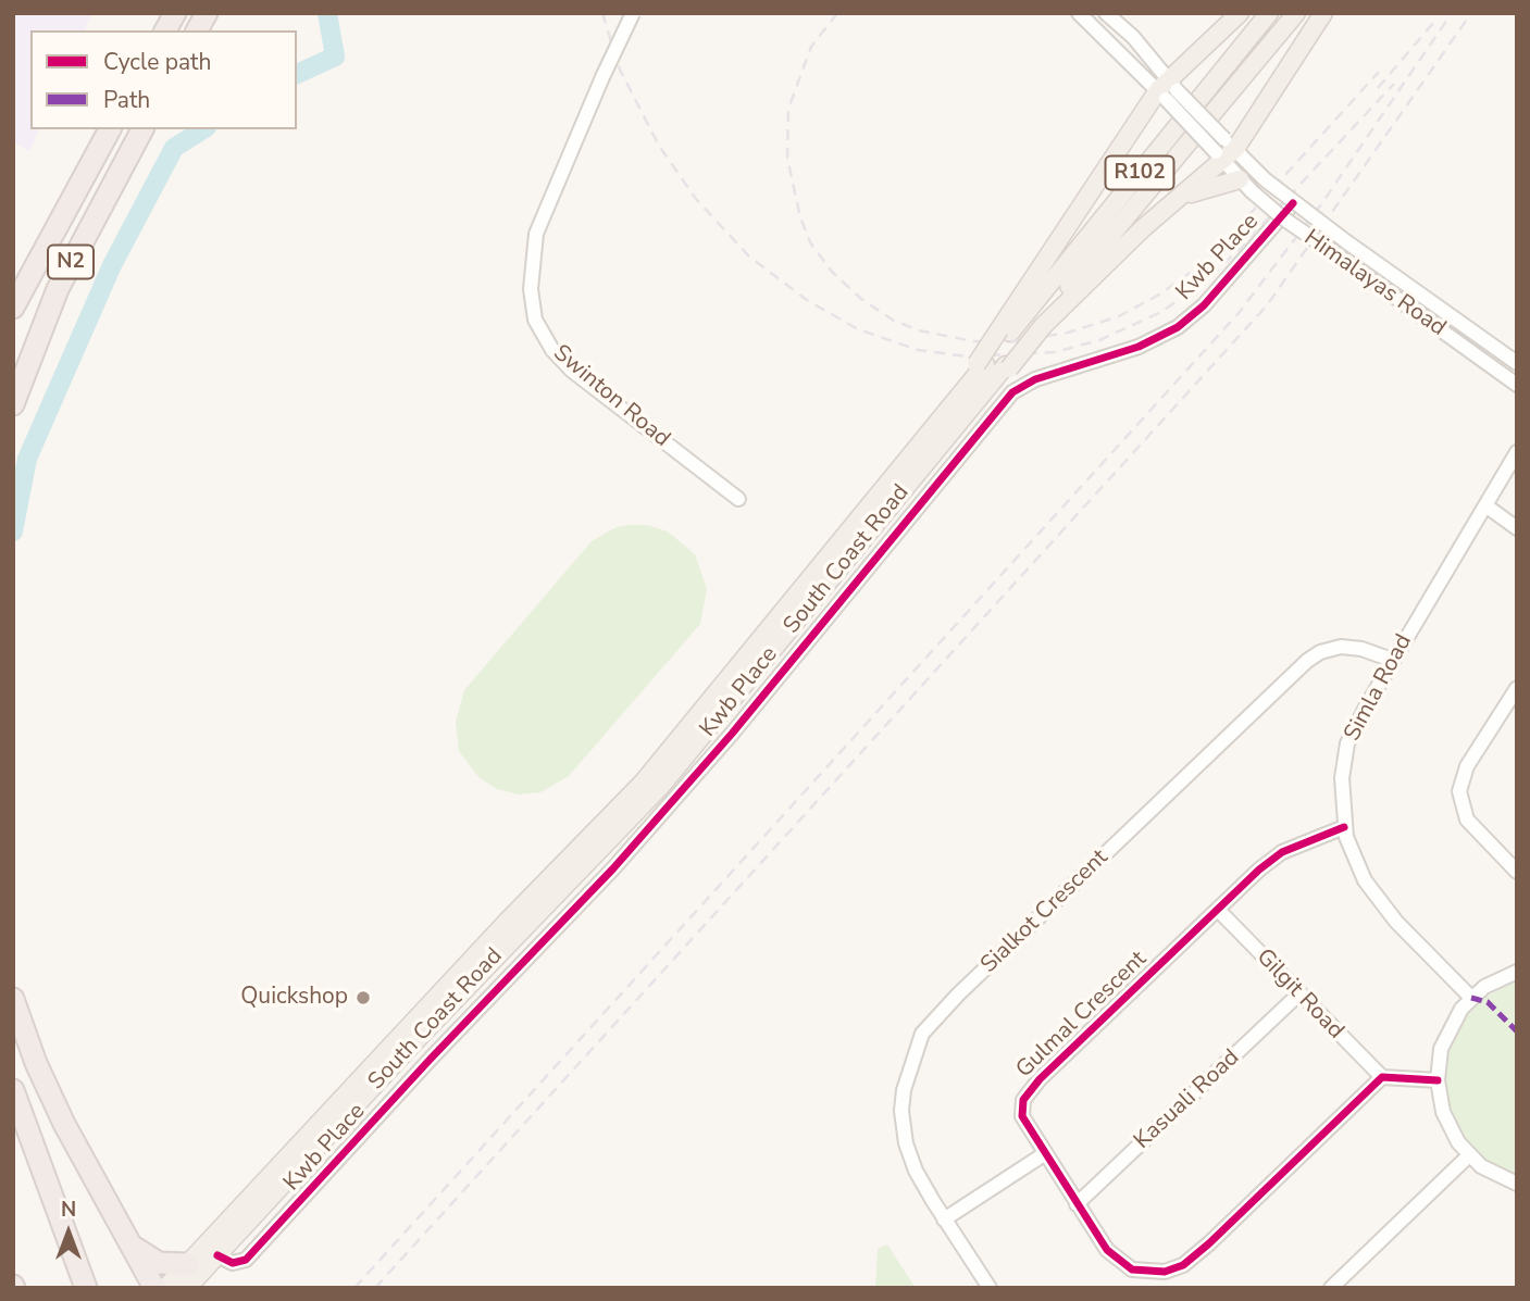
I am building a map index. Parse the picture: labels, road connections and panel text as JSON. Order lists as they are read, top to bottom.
{
  "streets": {
    "highway": ["N2"],
    "main road": ["R102", "South Coast Road"],
    "street": [
      "Kwb Place",
      "Himalayas Road",
      "Swinton Road",
      "Simla Road",
      "Sialkot Crescent",
      "Gilgit Road",
      "Gulmal Crescent",
      "Kasuali Road"
    ]
  },
  "crossings": [
    ["Kwb Place", "Himalayas Road"],
    ["Kwb Place", "South Coast Road"],
    ["Simla Road", "Sialkot Crescent"],
    ["Simla Road", "Gulmal Crescent"],
    ["Gilgit Road", "Gulmal Crescent"],
    ["Gilgit Road", "Kasuali Road"],
    ["Gulmal Crescent", "Kasuali Road"]
  ],
  "places": ["Quickshop"],
  "legend": ["Cycle path", "Path"],
  "north": "top"
}
